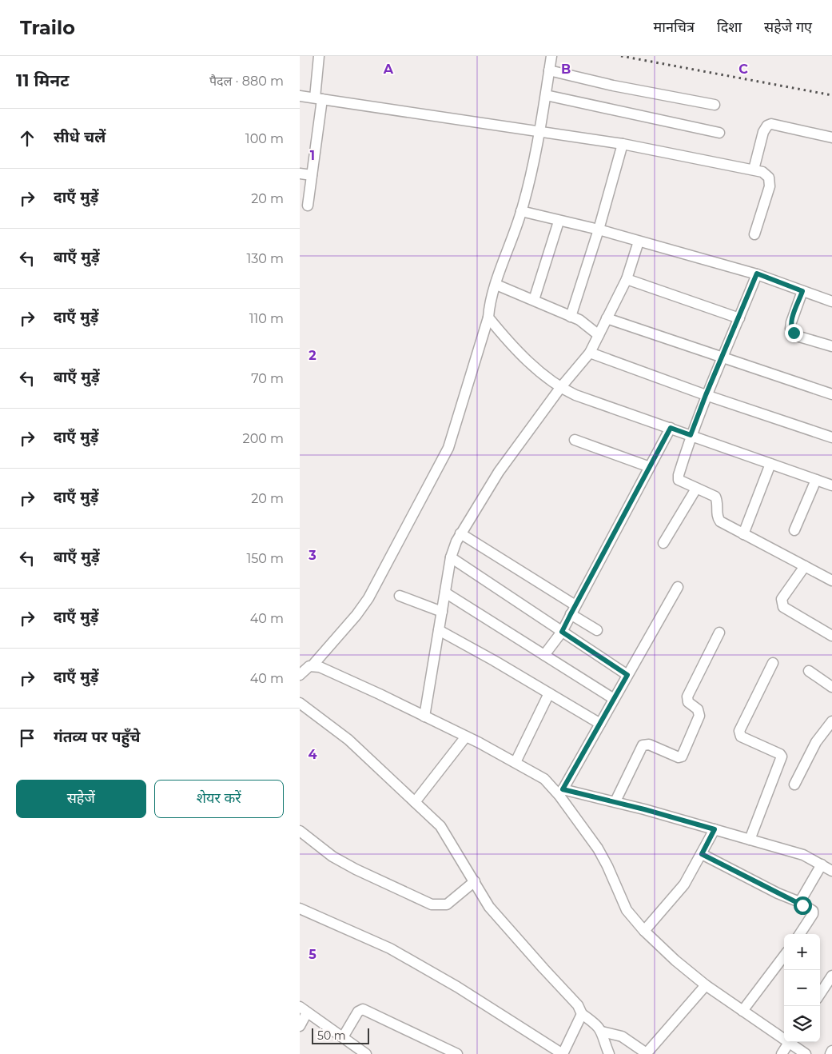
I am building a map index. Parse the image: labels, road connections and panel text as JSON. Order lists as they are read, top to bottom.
{
  "scale_bar": "50 m",
  "page": {
    "header": "Trailo",
    "nav": ["मानचित्र", "दिशा", "सहेजे गए"],
    "heading": ["11 मिनट", "पैदल · 880 m"],
    "list": [
      ["सीधे चलें", "100 m"],
      ["दाएँ मुड़ें", "20 m"],
      ["बाएँ मुड़ें", "130 m"],
      ["दाएँ मुड़ें", "110 m"],
      ["बाएँ मुड़ें", "70 m"],
      ["दाएँ मुड़ें", "200 m"],
      ["दाएँ मुड़ें", "20 m"],
      ["बाएँ मुड़ें", "150 m"],
      ["दाएँ मुड़ें", "40 m"],
      ["दाएँ मुड़ें", "40 m"],
      "गंतव्य पर पहुँचे"
    ],
    "buttons": ["सहेजें", "शेयर करें"],
    "map_buttons": ["+", "−"],
    "scale": "50 m"
  },
  "grid": {
    "columns": ["A", "B", "C"],
    "rows": [
      "1",
      "2",
      "3",
      "4",
      "5"
    ]
  }
}
